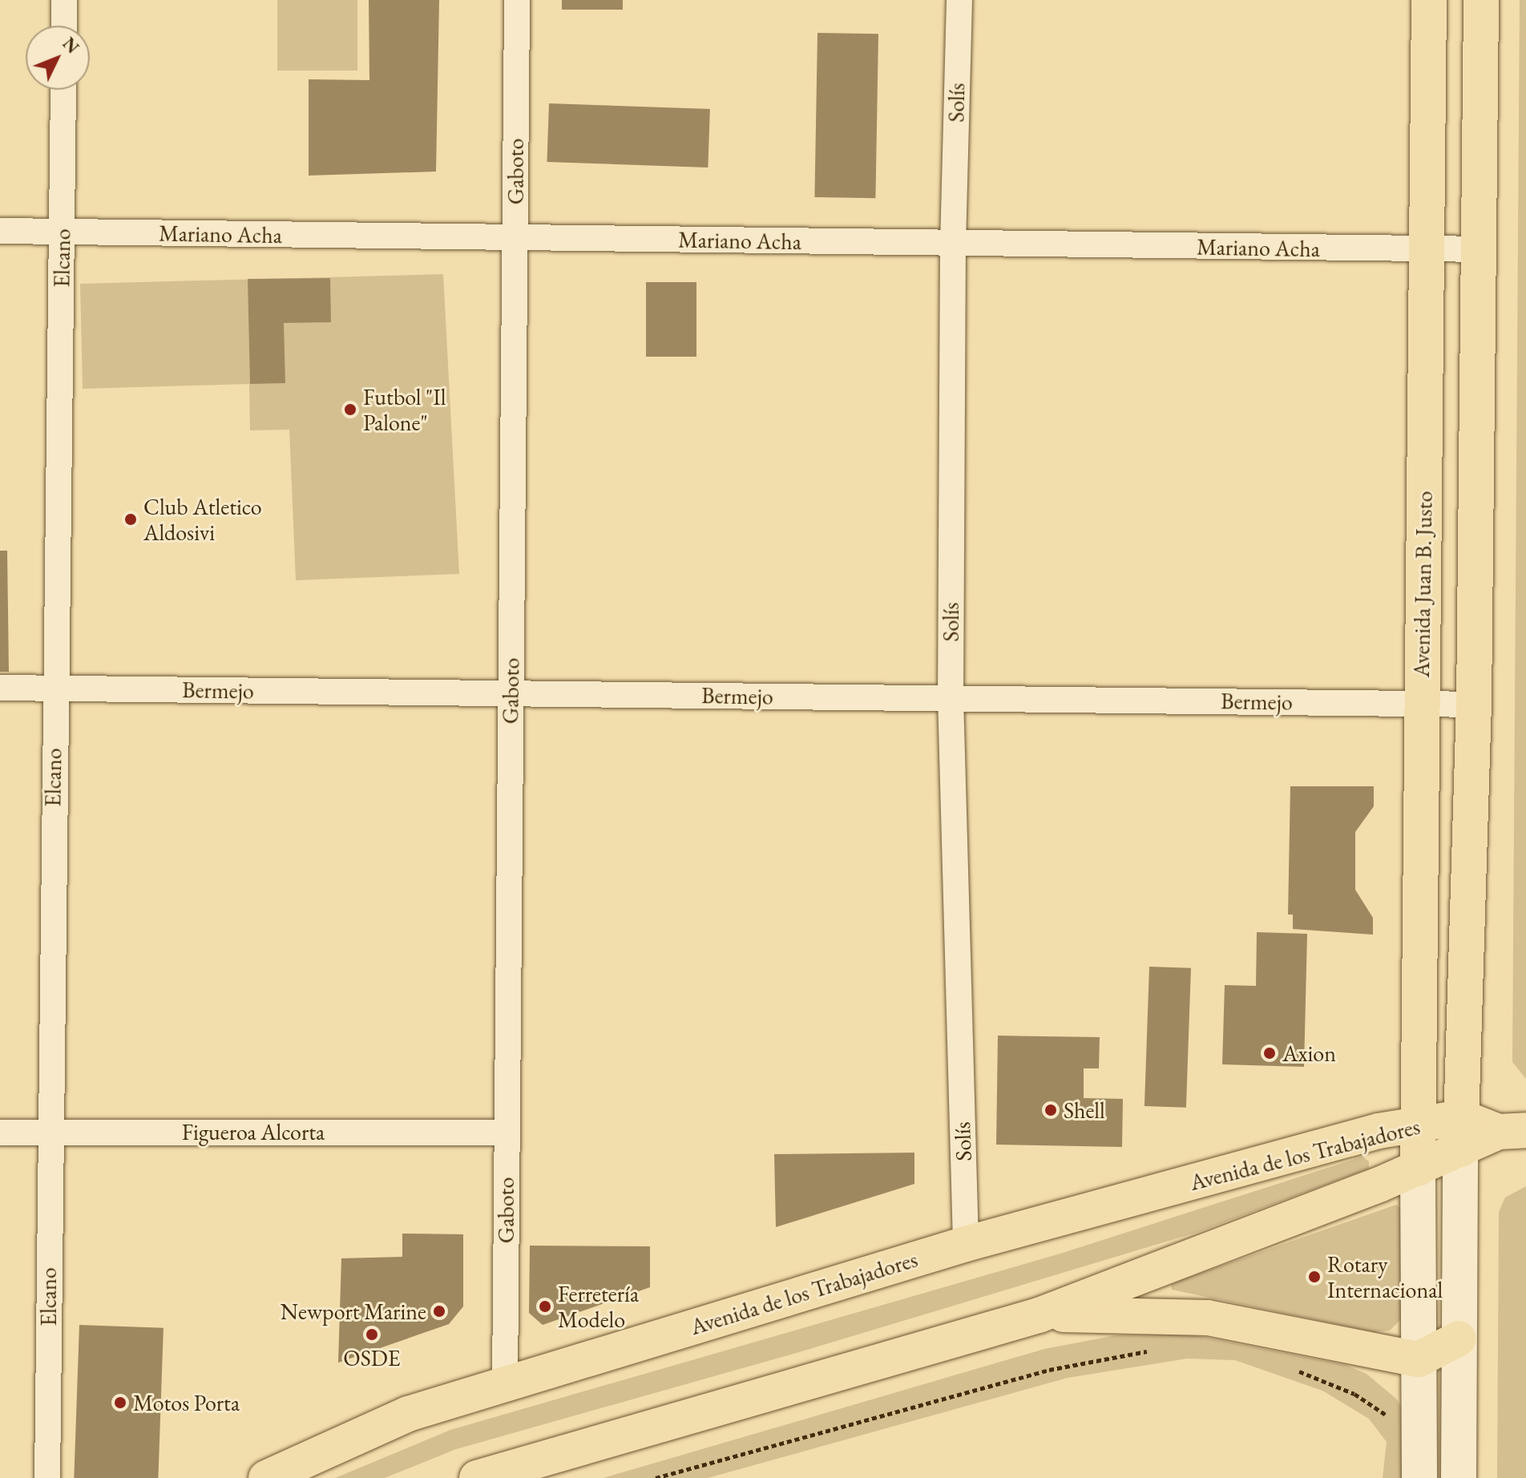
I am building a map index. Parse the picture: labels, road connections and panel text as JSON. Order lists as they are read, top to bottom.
{
  "streets": {
    "main road": ["Avenida Juan B. Justo", "Avenida de los Trabajadores"],
    "street": [
      "Solís",
      "Gaboto",
      "Mariano Acha",
      "Elcano",
      "Bermejo",
      "Figueroa Alcorta"
    ]
  },
  "crossings": [
    ["Solís", "Mariano Acha"],
    ["Solís", "Bermejo"],
    ["Solís", "Avenida de los Trabajadores"],
    ["Gaboto", "Mariano Acha"],
    ["Gaboto", "Bermejo"],
    ["Gaboto", "Figueroa Alcorta"],
    ["Gaboto", "Avenida de los Trabajadores"],
    ["Mariano Acha", "Elcano"],
    ["Mariano Acha", "Avenida Juan B. Justo"],
    ["Elcano", "Bermejo"],
    ["Elcano", "Figueroa Alcorta"],
    ["Avenida Juan B. Justo", "Bermejo"],
    ["Avenida Juan B. Justo", "Avenida de los Trabajadores"]
  ],
  "places": [
    "Futbol \"Il Palone\"",
    "Club Atletico Aldosivi",
    "Axion",
    "Shell",
    "Rotary Internacional",
    "Ferretería Modelo",
    "Newport Marine",
    "OSDE",
    "Motos Porta"
  ],
  "north": "top right"
}
